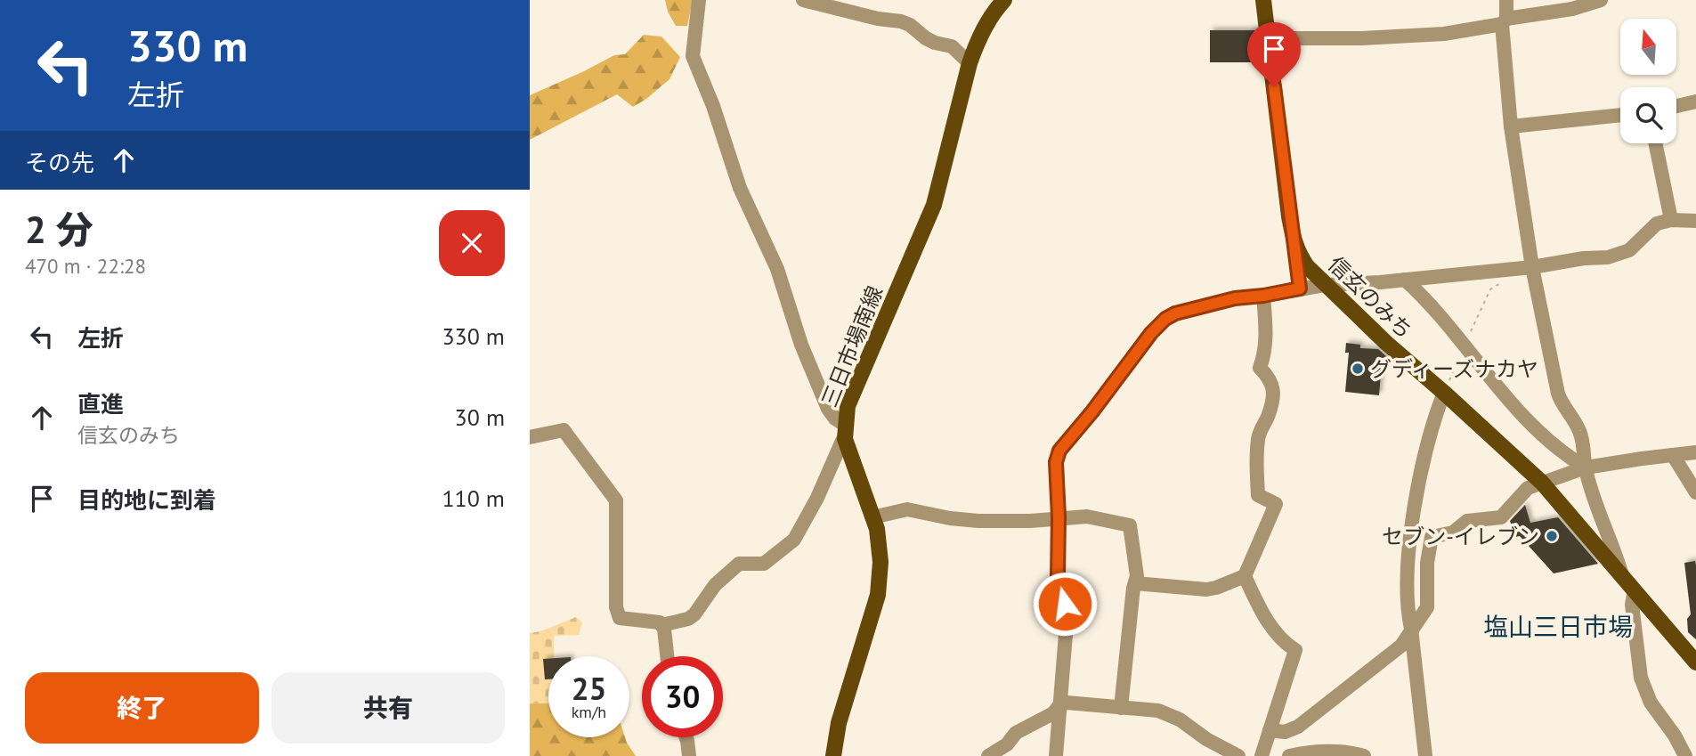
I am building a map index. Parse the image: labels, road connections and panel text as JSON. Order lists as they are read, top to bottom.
{
  "streets": {
    "main road": ["信玄のみち", "三日市場南線"]
  },
  "districts": ["塩山三日市場"],
  "places": ["グディーズナカヤ", "セブン-イレブン"],
  "north": "top",
  "page": {
    "turn": ["330 m", "左折"],
    "then": "その先",
    "heading": ["2 分", "470 m · 22:28"],
    "list": [
      {
        "name": "左折",
        "value": "330 m"
      },
      {
        "name": "直進",
        "note": "信玄のみち",
        "value": "30 m"
      },
      {
        "name": "目的地に到着",
        "value": "110 m"
      }
    ],
    "speed": "25 km/h",
    "limit": "30",
    "buttons": ["終了", "共有"]
  }
}
